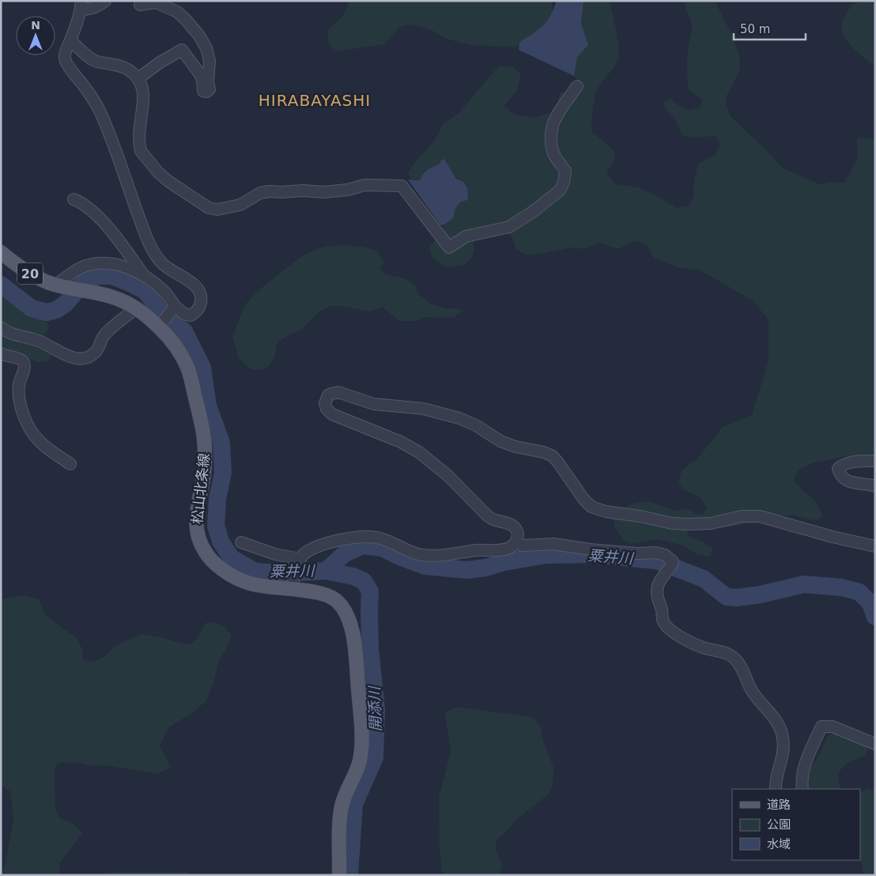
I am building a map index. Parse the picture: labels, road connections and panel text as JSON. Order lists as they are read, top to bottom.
{
  "streets": {
    "main road": ["20", "松山北条線"]
  },
  "districts": ["HIRABAYASHI"],
  "water": ["粟井川", "開添川"],
  "legend": ["道路", "公園", "水域"],
  "scale_bar": "50 m",
  "north": "top"
}
